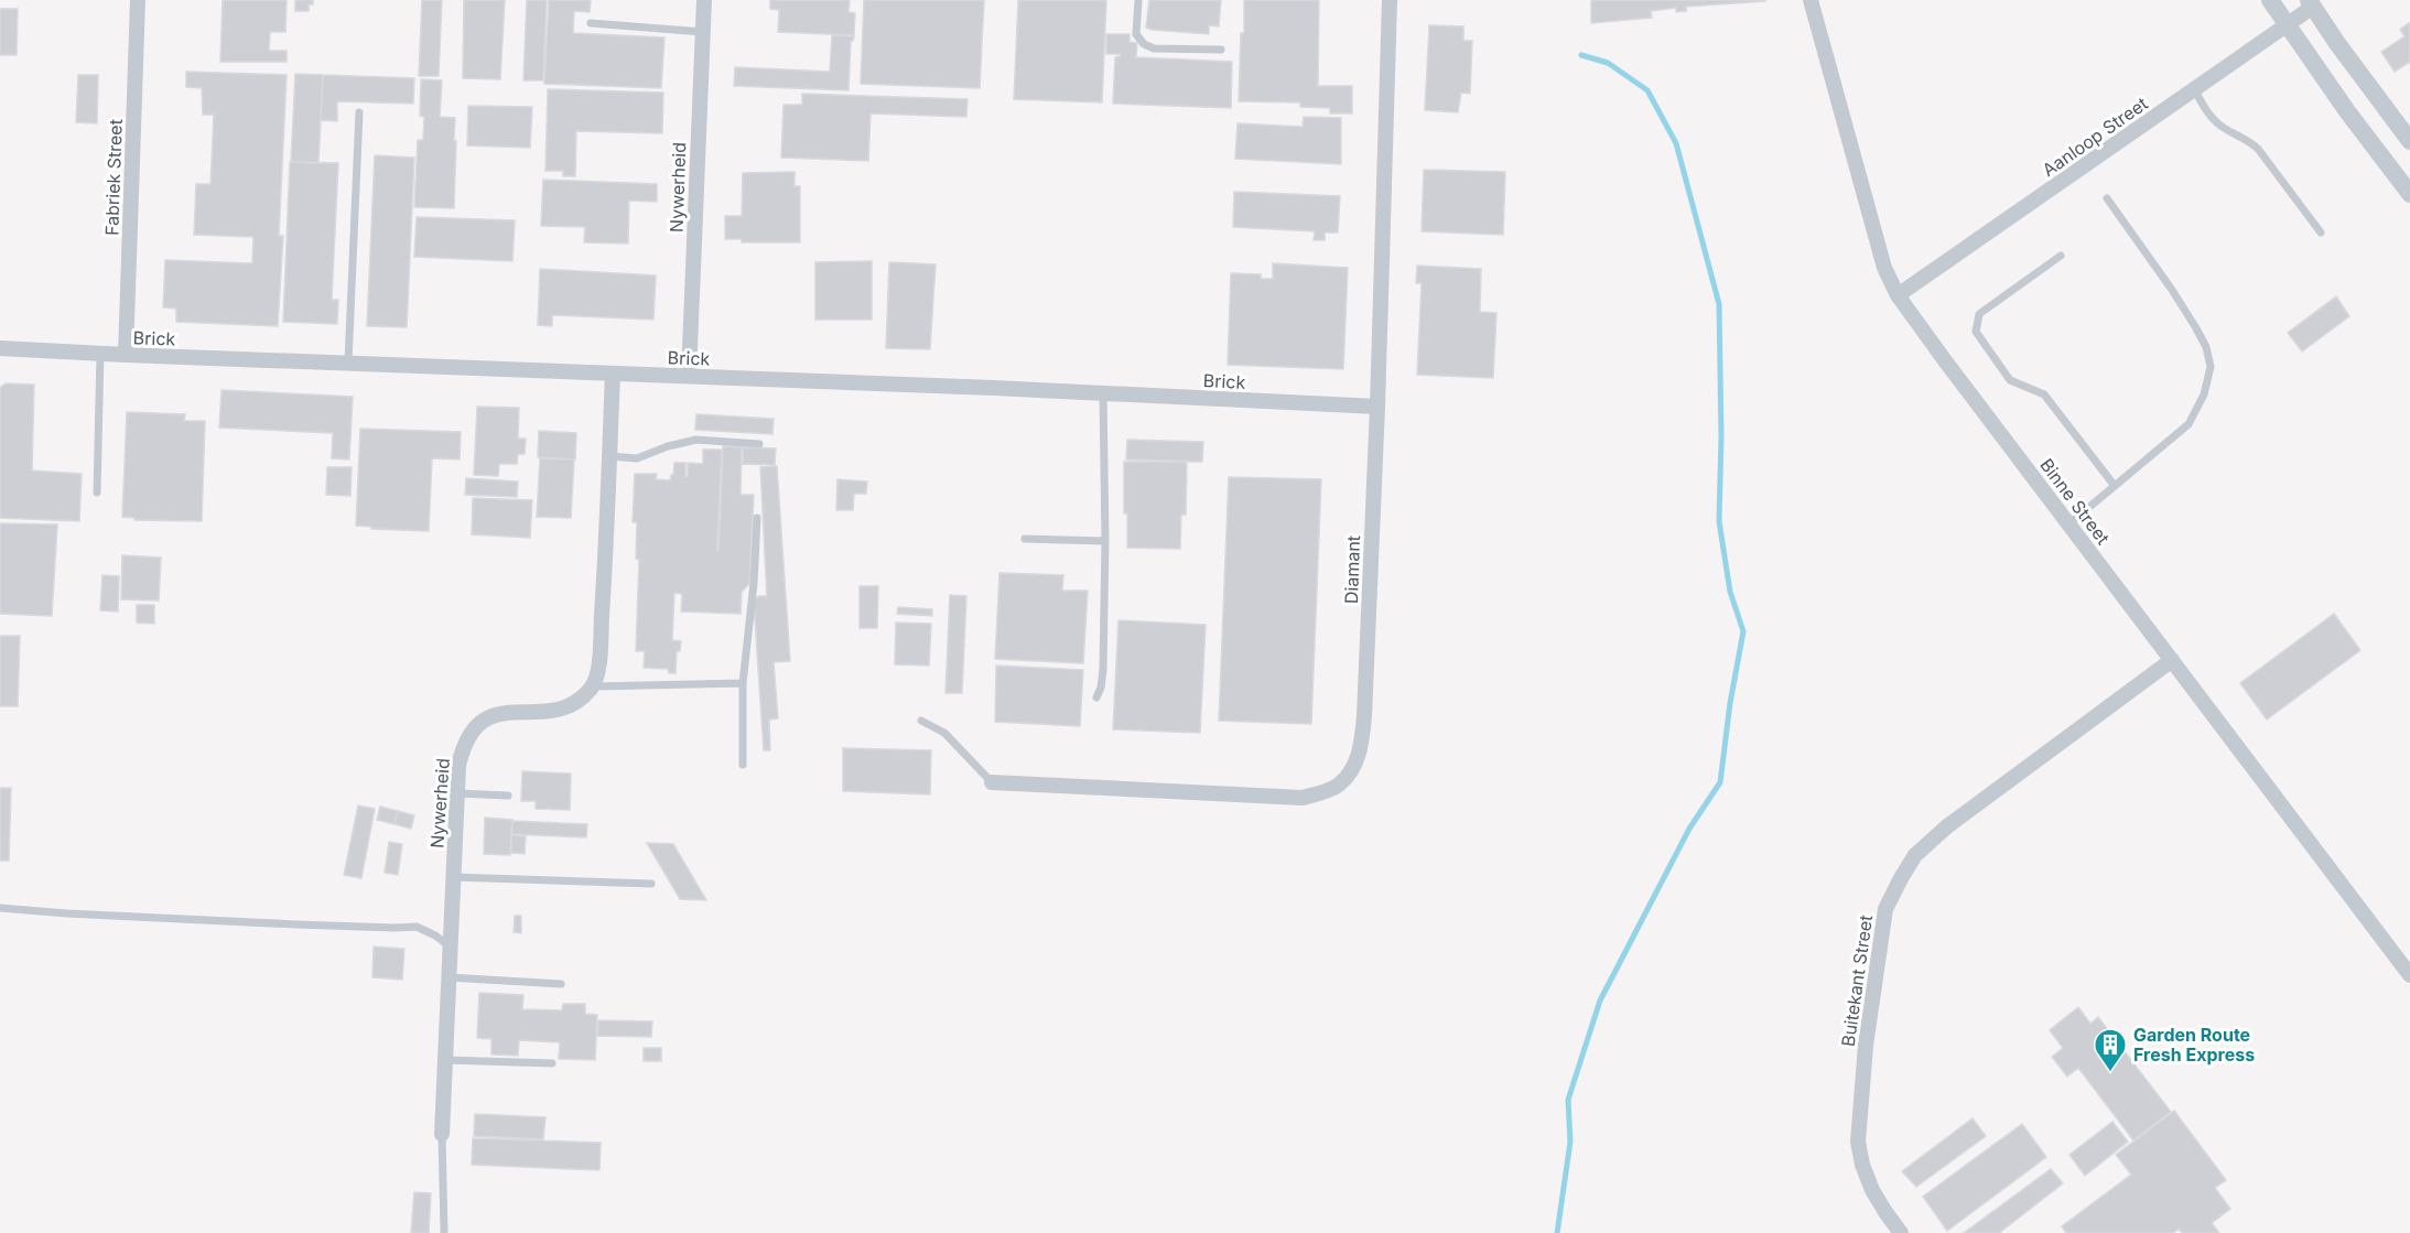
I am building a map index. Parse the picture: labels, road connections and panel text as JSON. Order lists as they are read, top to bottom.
{
  "streets": {
    "street": [
      "Aanloop Street",
      "Fabriek Street",
      "Nywerheid",
      "Brick",
      "Binne Street",
      "Diamant",
      "Buitekant Street"
    ]
  },
  "crossings": [
    ["Aanloop Street", "Binne Street"],
    ["Fabriek Street", "Brick"],
    ["Nywerheid", "Brick"],
    ["Brick", "Diamant"],
    ["Binne Street", "Buitekant Street"]
  ],
  "places": {
    "building": ["Garden Route Fresh Express"]
  }
}
